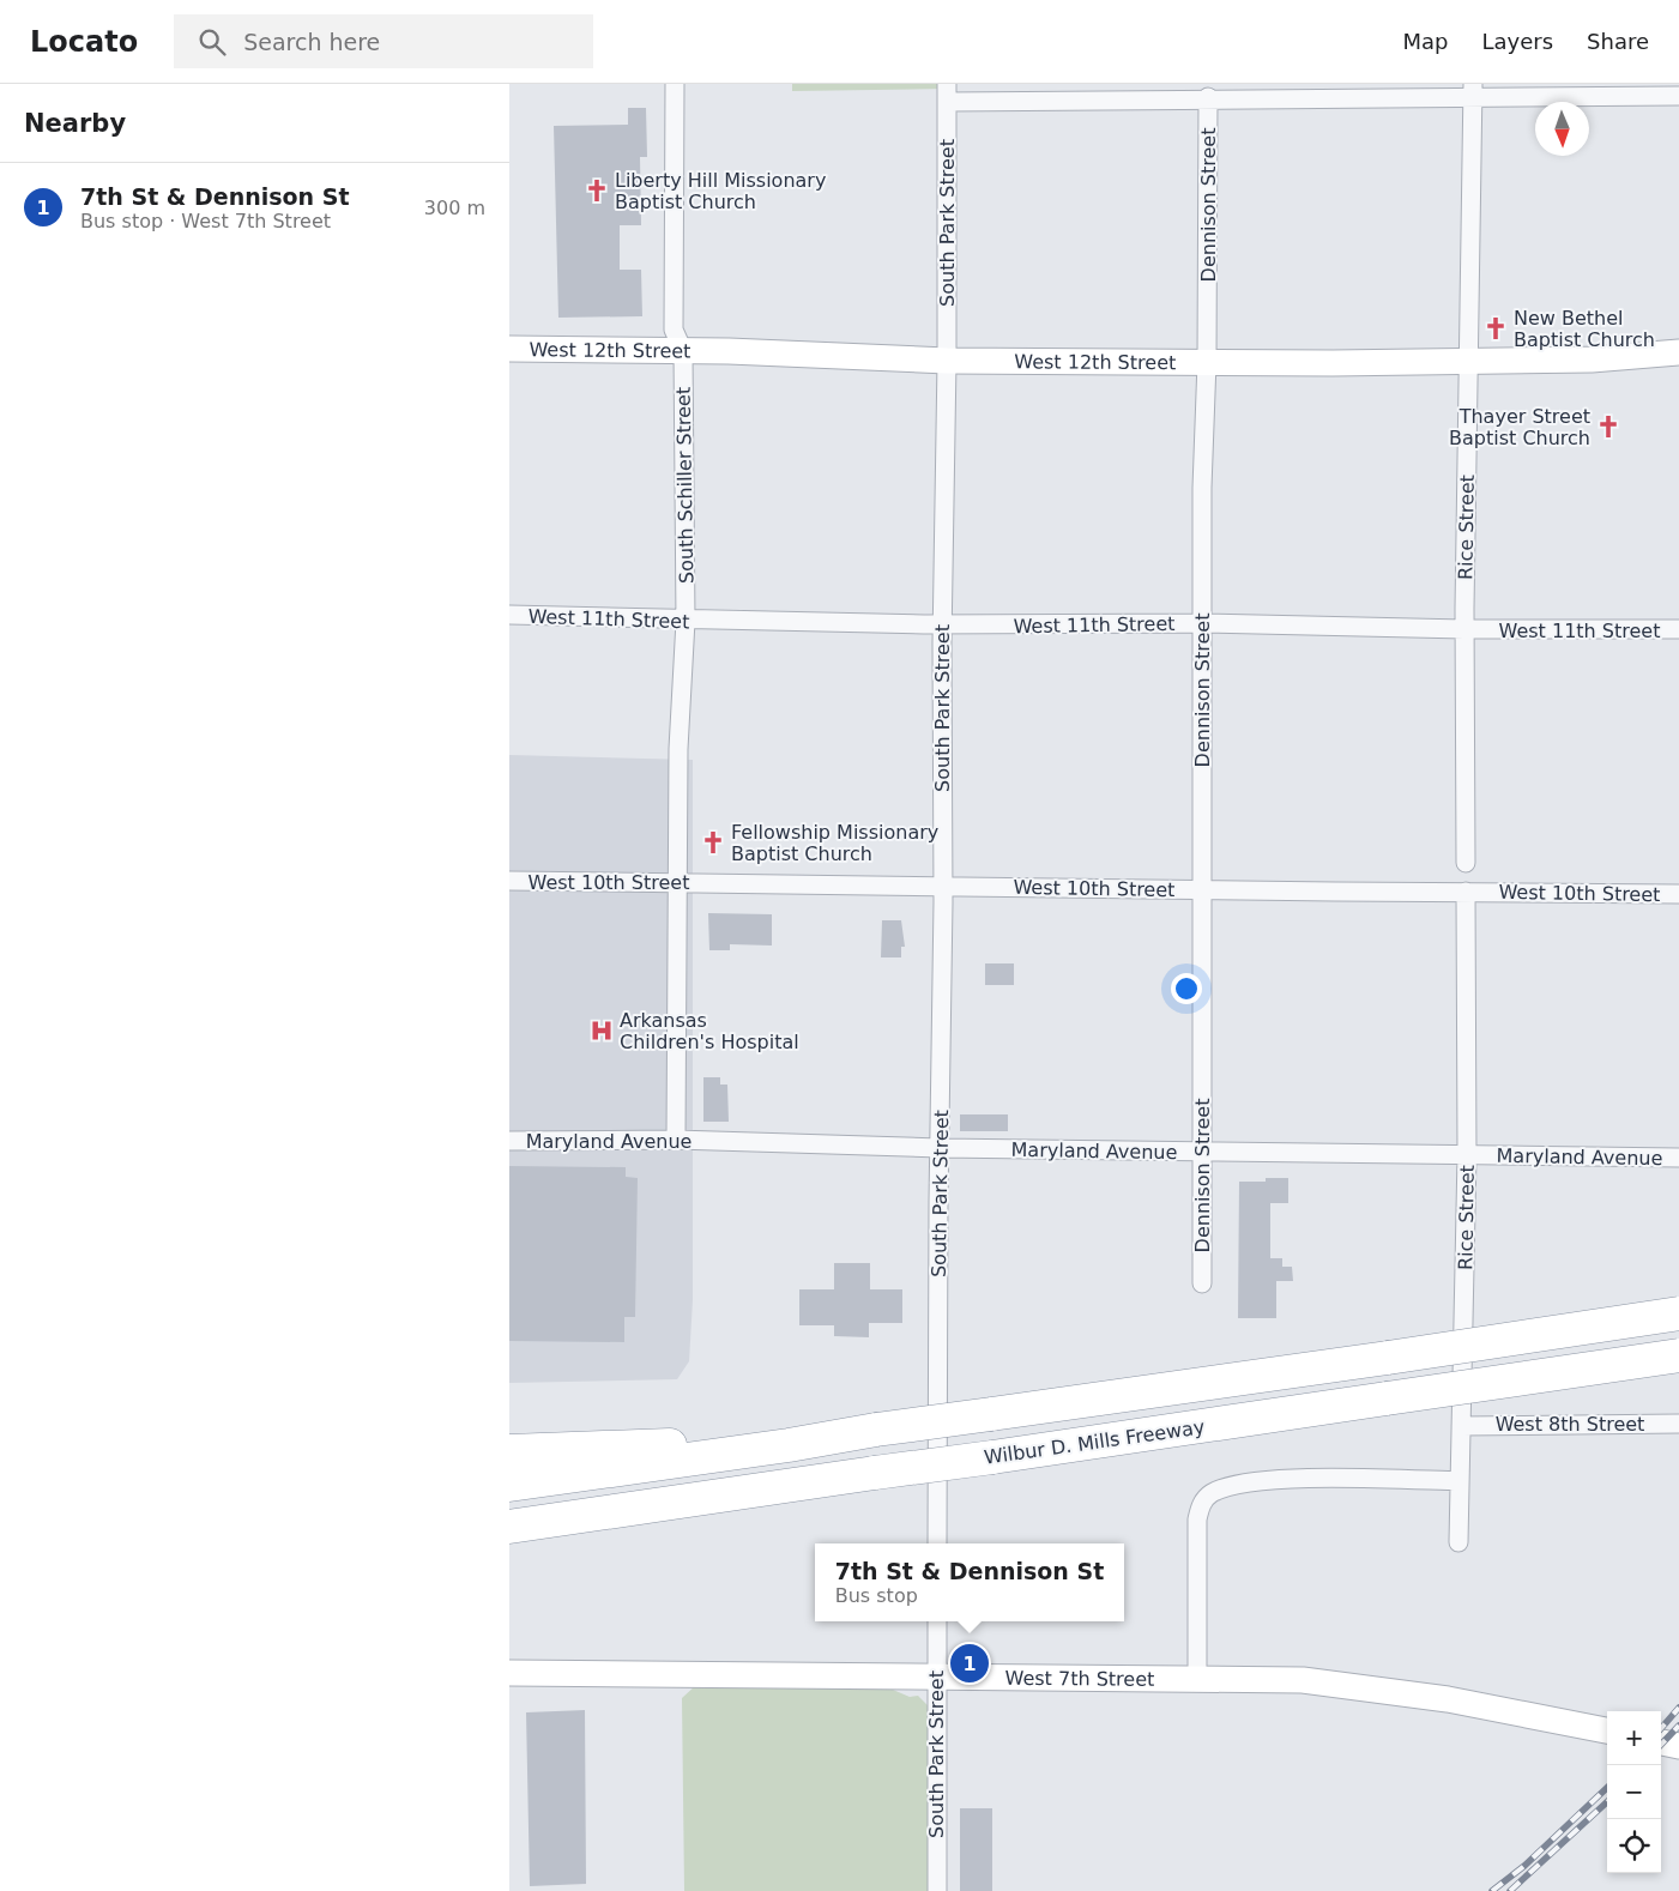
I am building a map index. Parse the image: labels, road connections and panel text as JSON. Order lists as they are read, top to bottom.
{
  "streets": {
    "highway": ["Wilbur D. Mills Freeway"],
    "street": [
      "Dennison Street",
      "South Park Street",
      "West 12th Street",
      "South Schiller Street",
      "Rice Street",
      "West 11th Street",
      "West 10th Street",
      "Maryland Avenue",
      "West 8th Street",
      "West 7th Street"
    ]
  },
  "crossings": [
    ["Dennison Street", "West 12th Street"],
    ["Dennison Street", "West 11th Street"],
    ["Dennison Street", "West 10th Street"],
    ["Dennison Street", "Maryland Avenue"],
    ["South Park Street", "West 12th Street"],
    ["South Park Street", "West 11th Street"],
    ["South Park Street", "West 10th Street"],
    ["South Park Street", "Maryland Avenue"],
    ["South Park Street", "West 7th Street"],
    ["West 12th Street", "South Schiller Street"],
    ["West 12th Street", "Rice Street"],
    ["South Schiller Street", "West 11th Street"],
    ["South Schiller Street", "West 10th Street"],
    ["South Schiller Street", "Maryland Avenue"],
    ["Rice Street", "West 11th Street"],
    ["Rice Street", "West 10th Street"],
    ["Rice Street", "Maryland Avenue"],
    ["Rice Street", "West 8th Street"]
  ],
  "places": {
    "church": [
      "Liberty Hill Missionary Baptist Church",
      "New Bethel Baptist Church",
      "Thayer Street Baptist Church",
      "Fellowship Missionary Baptist Church"
    ],
    "hospital": ["Arkansas Children's Hospital"]
  },
  "north": "bottom",
  "page": {
    "header": "Locato",
    "search": "Search here",
    "nav": ["Map", "Layers", "Share"],
    "heading": "Nearby",
    "list": [
      {
        "mark": "1",
        "name": "7th St & Dennison St",
        "note": "Bus stop · West 7th Street",
        "value": "300 m"
      }
    ],
    "popup": ["7th St & Dennison St", "Bus stop"],
    "pins": "1",
    "map_buttons": ["+", "−"]
  }
}
